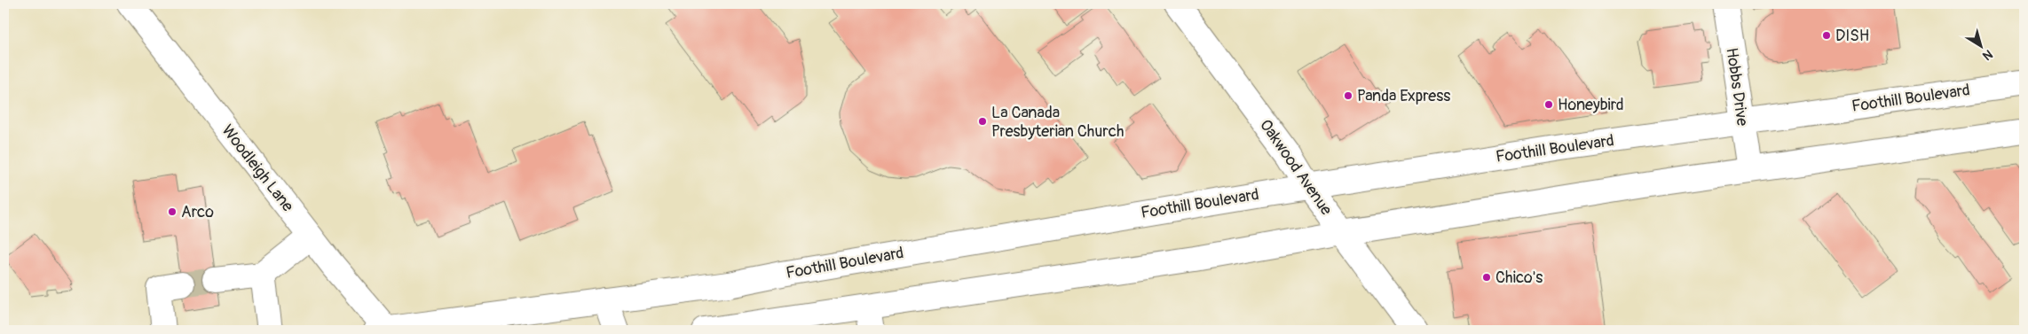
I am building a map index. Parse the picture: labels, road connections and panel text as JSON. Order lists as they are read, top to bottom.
{
  "streets": {
    "main road": [
      "Hobbs Drive",
      "Foothill Boulevard",
      "Oakwood Avenue",
      "Woodleigh Lane"
    ]
  },
  "crossings": [
    ["Hobbs Drive", "Foothill Boulevard"],
    ["Foothill Boulevard", "Oakwood Avenue"],
    ["Foothill Boulevard", "Woodleigh Lane"]
  ],
  "places": [
    "DISH",
    "Panda Express",
    "Honeybird",
    "La Canada Presbyterian Church",
    "Arco",
    "Chico's"
  ],
  "north": "bottom right"
}
